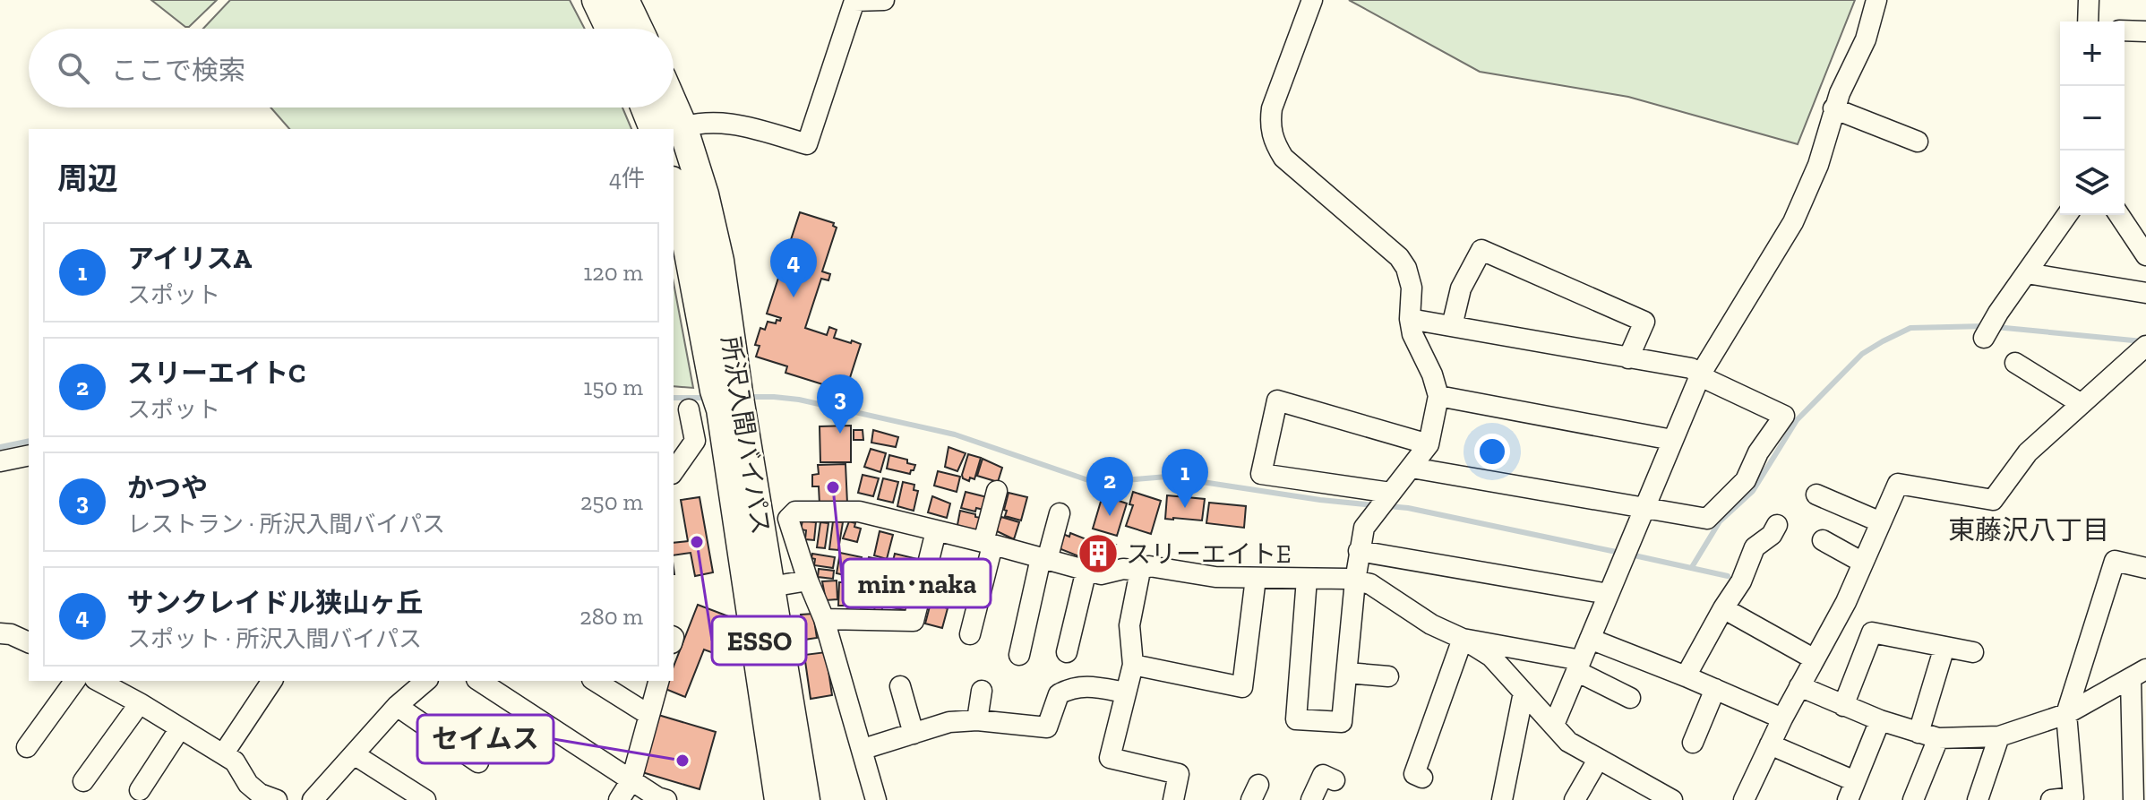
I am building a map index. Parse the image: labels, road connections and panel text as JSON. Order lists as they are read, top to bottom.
{
  "streets": {
    "highway": ["所沢入間バイパス"]
  },
  "districts": ["東藤沢八丁目"],
  "places": {
    "other": ["min･naka", "ESSO", "セイムス"],
    "building": ["スリーエイトE"]
  },
  "page": {
    "map_buttons": ["+", "−"],
    "search": "ここで検索",
    "heading": ["周辺", "4件"],
    "list": [
      {
        "mark": "1",
        "name": "アイリスA",
        "note": "スポット",
        "value": "120 m"
      },
      {
        "mark": "2",
        "name": "スリーエイトC",
        "note": "スポット",
        "value": "150 m"
      },
      {
        "mark": "3",
        "name": "かつや",
        "note": "レストラン · 所沢入間バイパス",
        "value": "250 m"
      },
      {
        "mark": "4",
        "name": "サンクレイドル狭山ヶ丘",
        "note": "スポット · 所沢入間バイパス",
        "value": "280 m"
      }
    ],
    "pins": [
      "4",
      "3",
      "1",
      "2"
    ]
  }
}
